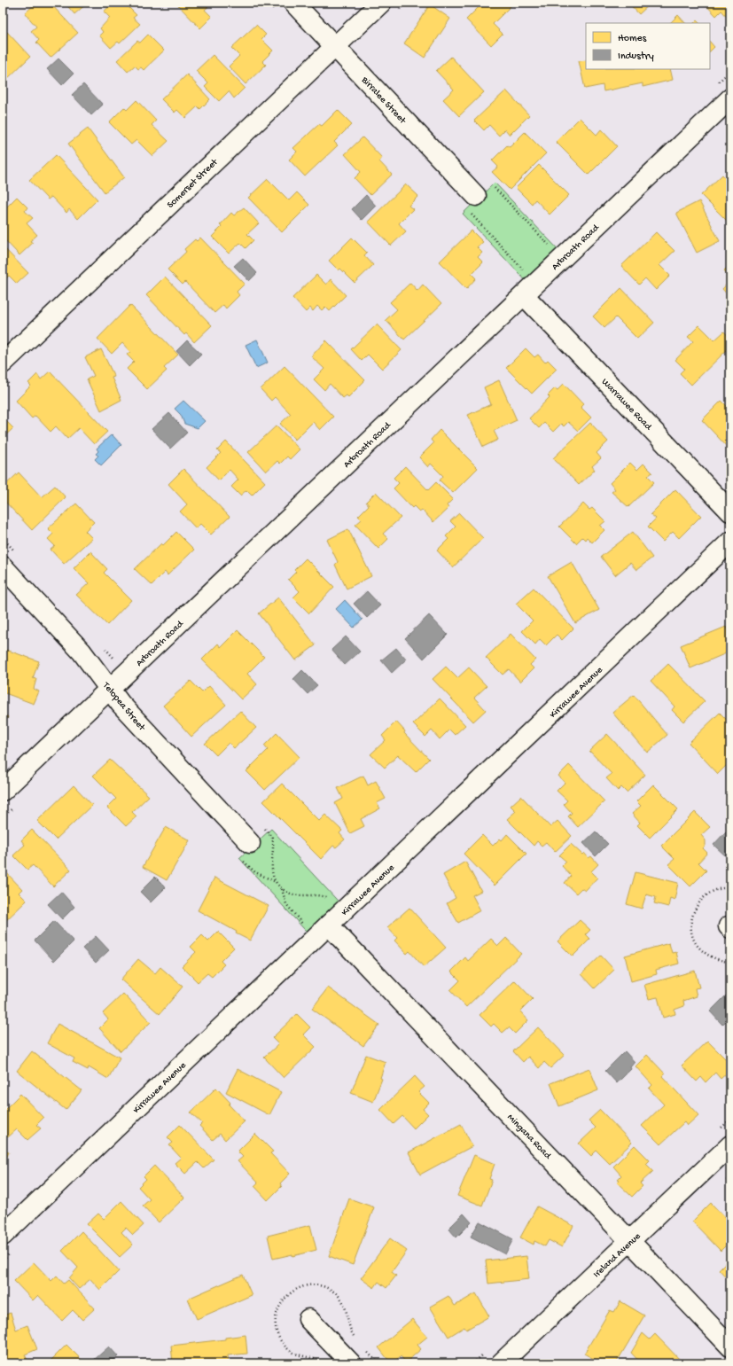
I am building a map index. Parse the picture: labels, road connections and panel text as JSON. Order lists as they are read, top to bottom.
{
  "streets": {
    "street": [
      "Birralee Street",
      "Somerset Street",
      "Arbroath Road",
      "Warrawee Road",
      "Kirrawee Avenue",
      "Telopea Street",
      "Mingana Road",
      "Ireland Avenue"
    ]
  },
  "crossings": [
    ["Birralee Street", "Somerset Street"],
    ["Arbroath Road", "Warrawee Road"],
    ["Arbroath Road", "Telopea Street"],
    ["Kirrawee Avenue", "Mingana Road"],
    ["Mingana Road", "Ireland Avenue"]
  ],
  "legend": ["Homes", "Industry"]
}
